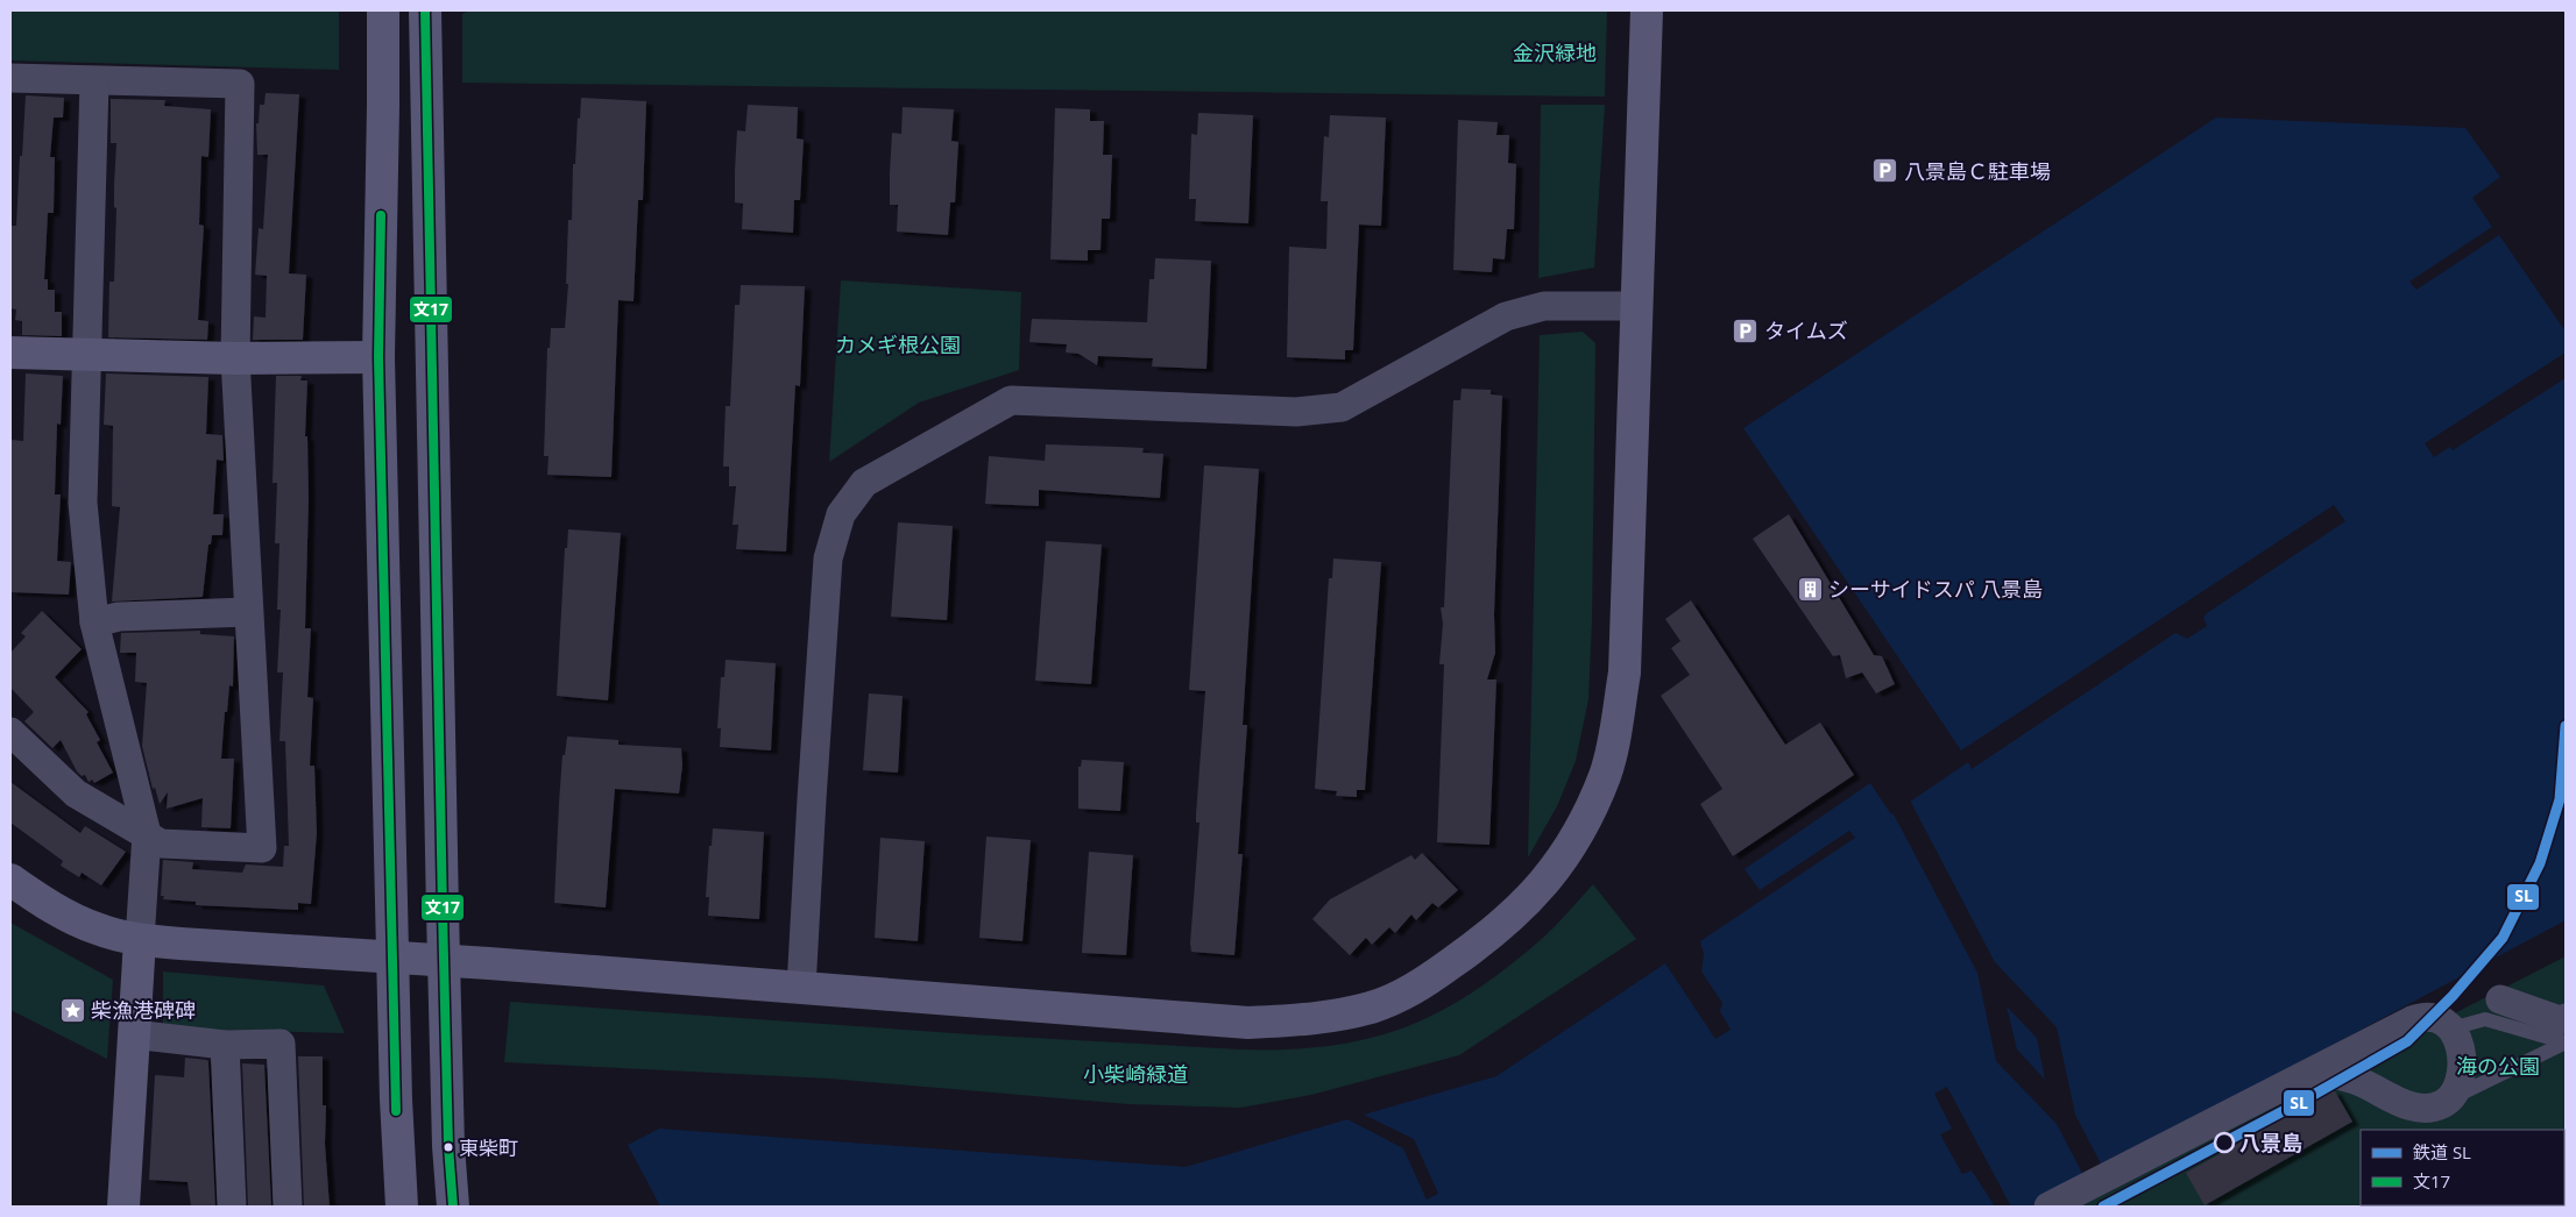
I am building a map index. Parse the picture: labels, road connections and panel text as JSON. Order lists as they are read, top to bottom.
{
  "parks": [
    "金沢緑地",
    "カメギ根公園",
    "海の公園",
    "小柴崎緑道"
  ],
  "places": {
    "parking": ["八景島Ｃ駐車場", "タイムズ"],
    "building": ["シーサイドスパ 八景島"],
    "place": ["柴漁港碑碑"],
    "other": ["八景島", "東柴町"]
  },
  "lines": ["transit line 文17", "rail line SL"],
  "legend": ["鉄道 SL", "文17"]
}
